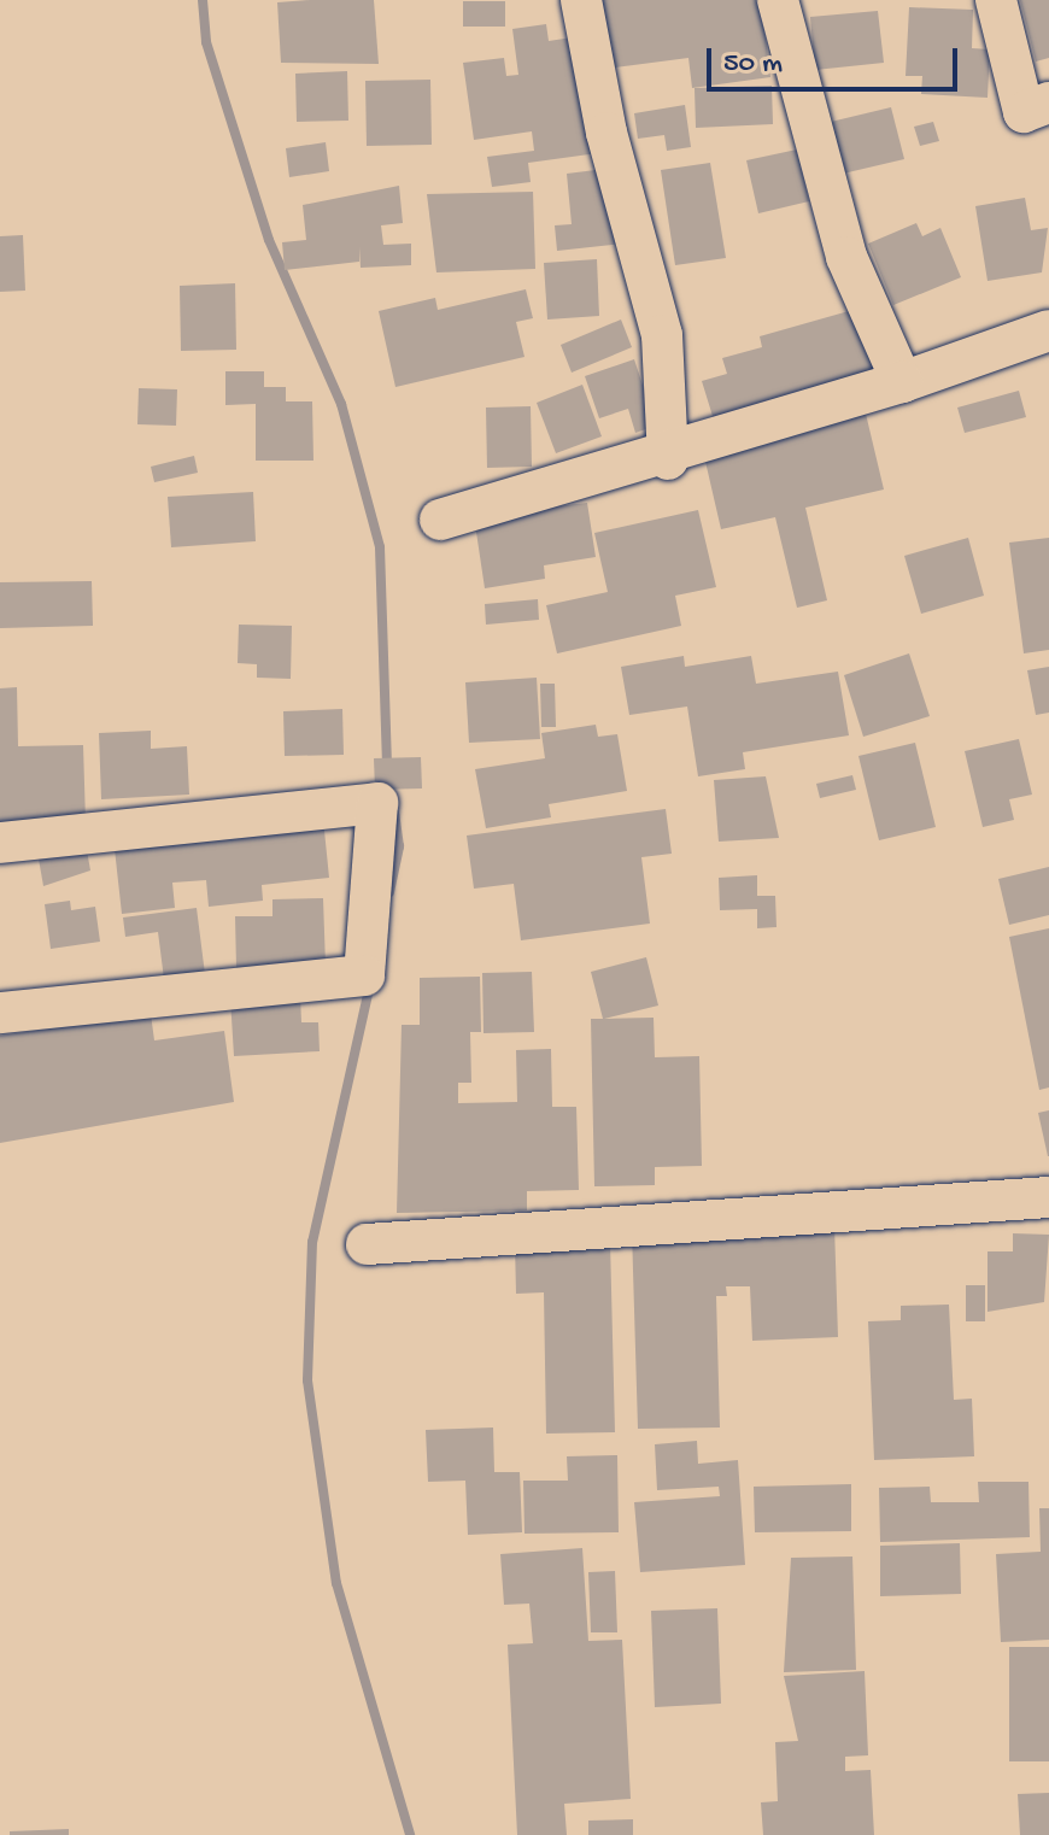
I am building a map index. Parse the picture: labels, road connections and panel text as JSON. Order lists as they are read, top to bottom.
{
  "scale_bar": "50 m"
}
